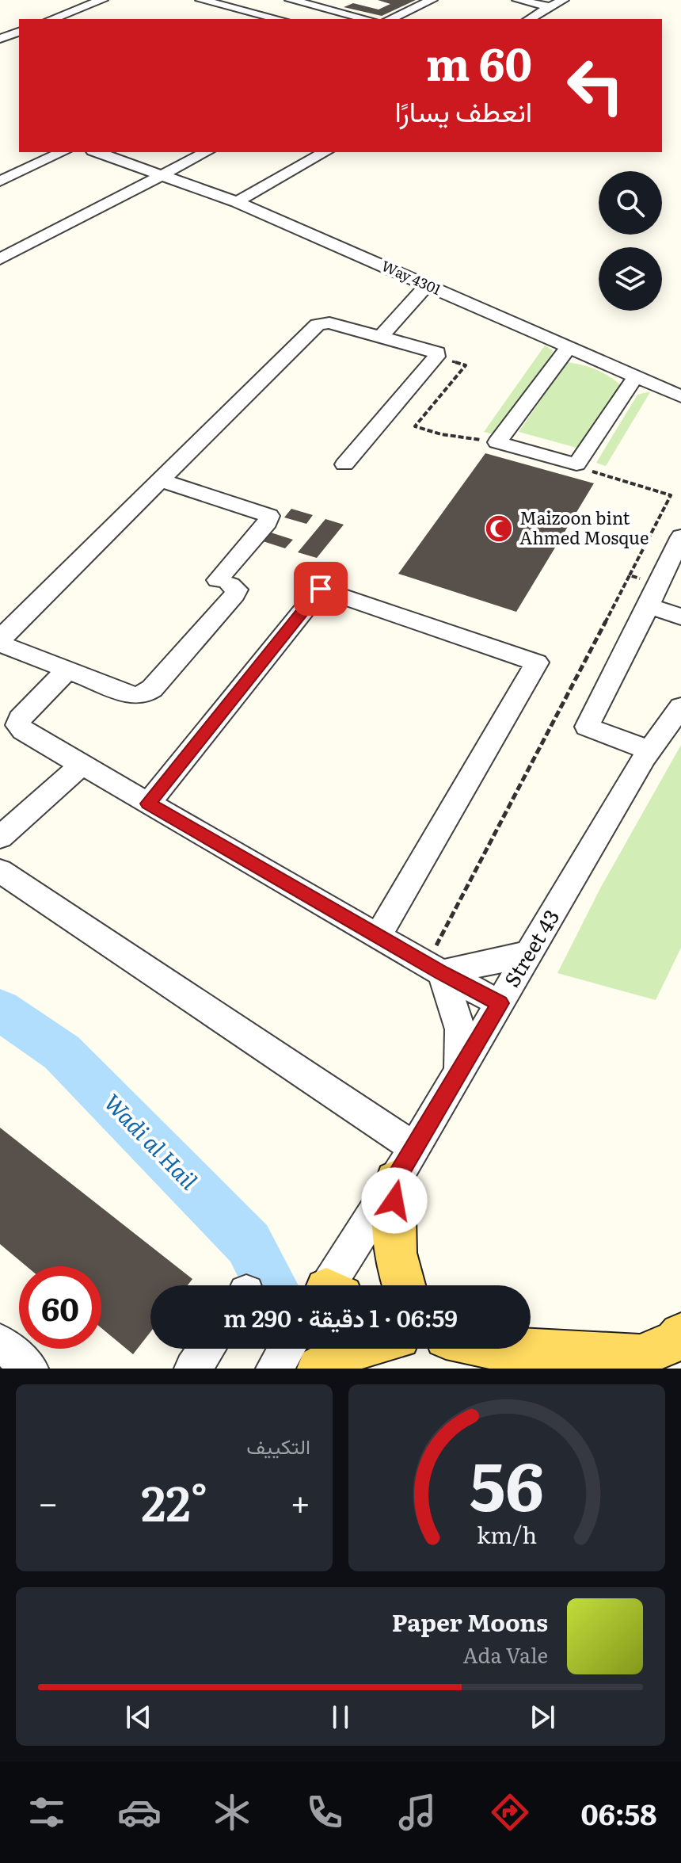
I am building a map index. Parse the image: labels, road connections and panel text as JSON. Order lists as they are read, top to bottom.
{
  "streets": {
    "street": ["Way 4301", "Street 43"]
  },
  "water": ["Wadi al Hail"],
  "places": {
    "mosque": ["Maizoon bint Ahmed Mosque"]
  },
  "page": {
    "turn": ["60 m", "انعطف يسارًا"],
    "limit": "60",
    "trip": "06:59 · 1 دقيقة · 290 m",
    "tile": "التكييف",
    "heat": ["−", "22°", "+"],
    "song": ["Paper Moons", "Ada Vale"],
    "tabs": "06:58",
    "gauge": ["56", "km/h"]
  }
}
